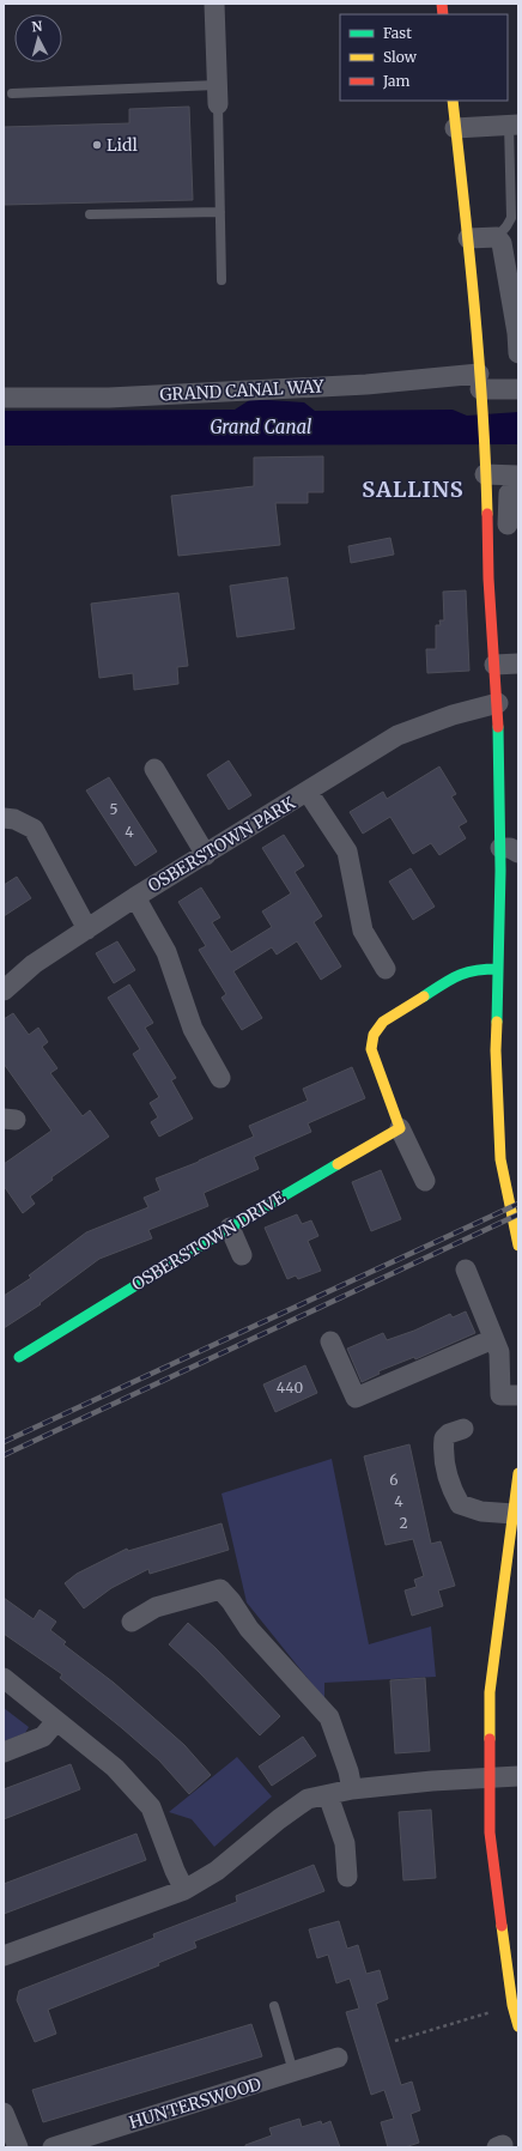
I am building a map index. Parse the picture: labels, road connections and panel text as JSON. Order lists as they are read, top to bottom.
{
  "streets": {
    "street": [
      "GRAND CANAL WAY",
      "OSBERSTOWN PARK",
      "OSBERSTOWN DRIVE",
      "HUNTERSWOOD"
    ]
  },
  "districts": ["SALLINS"],
  "water": ["Grand Canal"],
  "places": ["Lidl"],
  "house_numbers": [
    "5",
    "4",
    "440",
    "6",
    "4",
    "2"
  ],
  "legend": ["Fast", "Slow", "Jam"],
  "north": "top"
}
